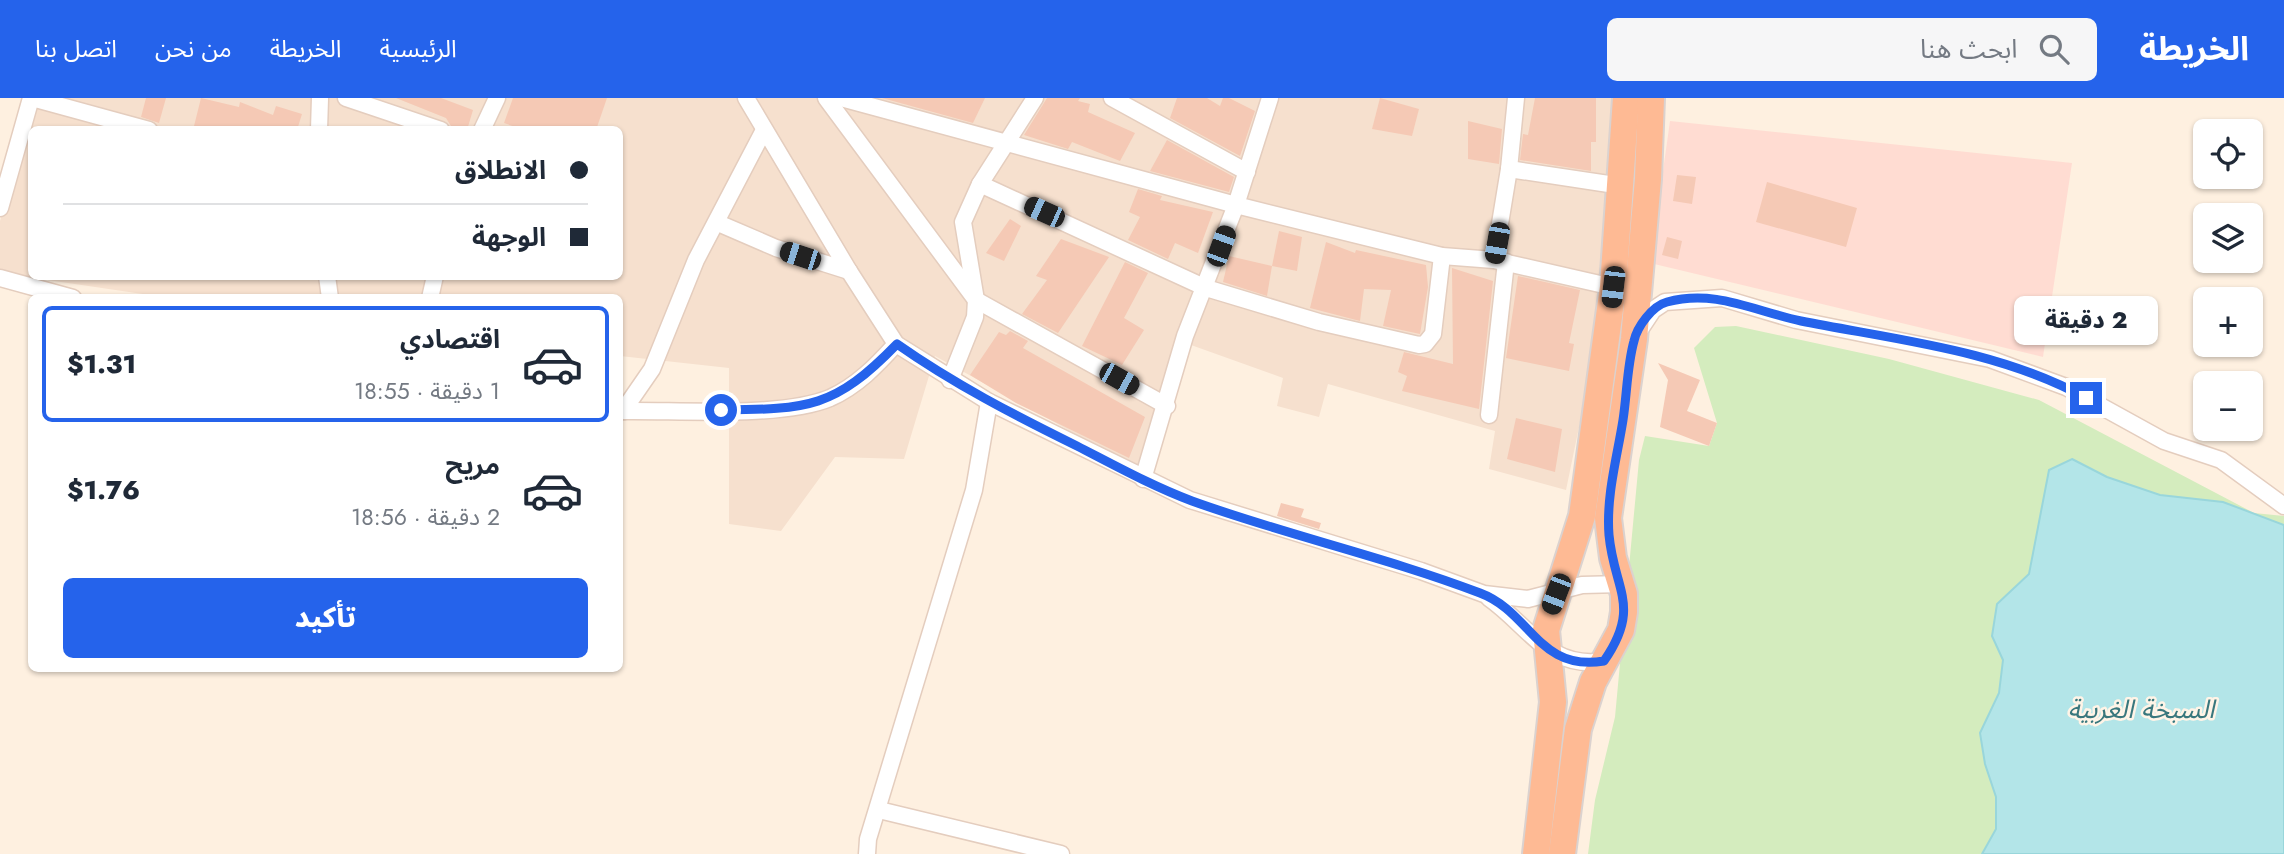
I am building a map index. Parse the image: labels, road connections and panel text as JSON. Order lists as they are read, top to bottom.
{
  "water": ["السبخة الغربية"],
  "page": {
    "header": "الخريطة",
    "search": "ابحث هنا",
    "nav": [
      "الرئيسية",
      "الخريطة",
      "من نحن",
      "اتصل بنا"
    ],
    "map_buttons": ["+", "−"],
    "banner": ["الانطلاق", "الوجهة"],
    "bubble": "2 دقيقة",
    "list": [
      {
        "name": "اقتصادي",
        "note": "1 دقيقة · 18:55",
        "value": "$1.31"
      },
      {
        "name": "مريح",
        "note": "2 دقيقة · 18:56",
        "value": "$1.76"
      }
    ],
    "buttons": "تأكيد"
  }
}
